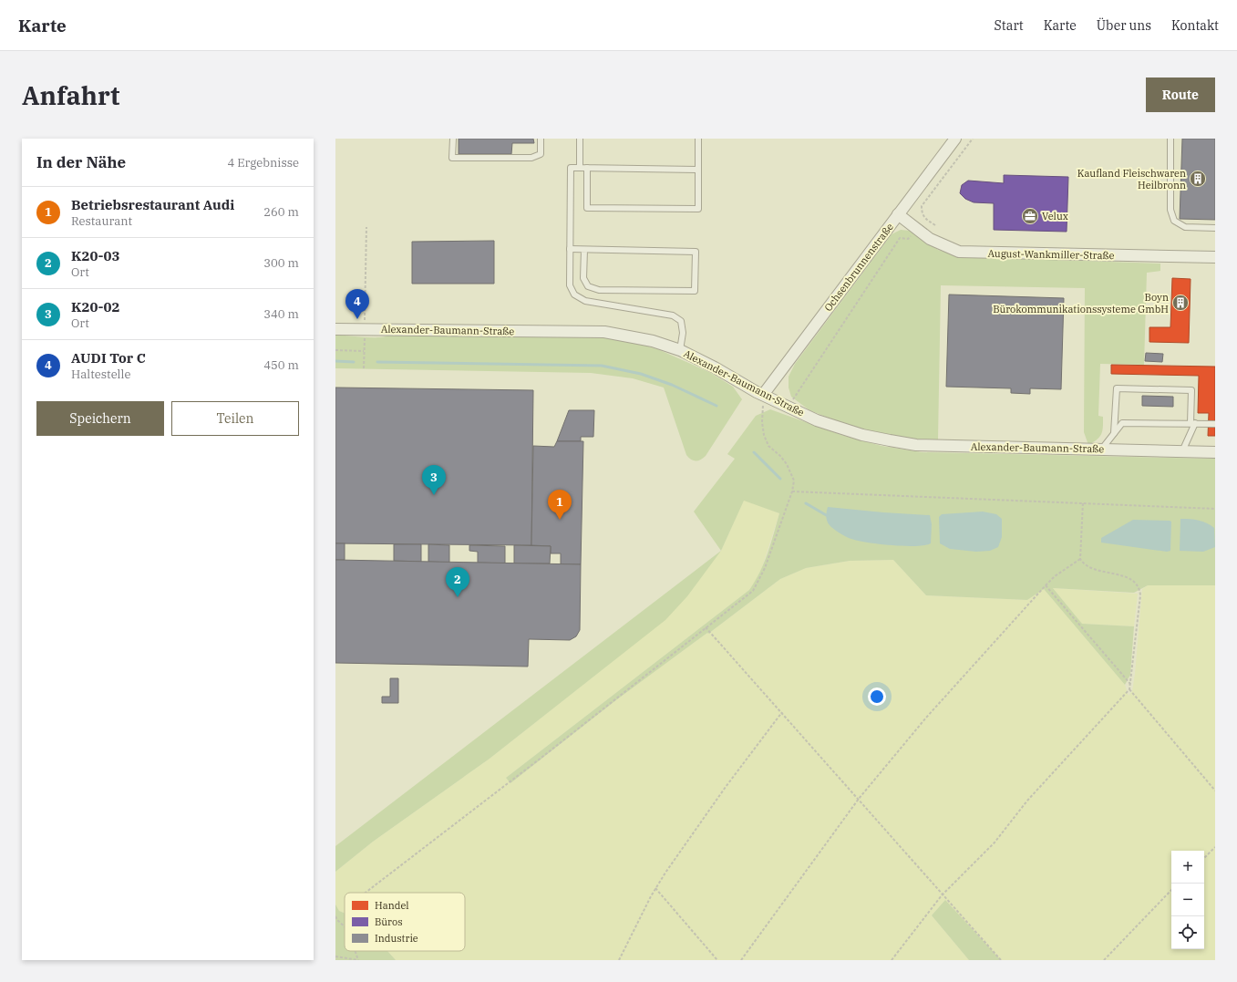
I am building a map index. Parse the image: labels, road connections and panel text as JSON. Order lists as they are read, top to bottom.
{
  "streets": {
    "street": ["August-Wankmiller-Straße", "Ochsenbrunnenstraße", "Alexander-Baumann-Straße"]
  },
  "crossings": [
    ["August-Wankmiller-Straße", "Ochsenbrunnenstraße"],
    ["Ochsenbrunnenstraße", "Alexander-Baumann-Straße"]
  ],
  "places": {
    "building": ["Kaufland Fleischwaren Heilbronn", "Boyn Bürokommunikationssysteme GmbH"],
    "office": ["Velux"]
  },
  "legend": ["Handel", "Büros", "Industrie"],
  "page": {
    "header": "Karte",
    "nav": [
      "Start",
      "Karte",
      "Über uns",
      "Kontakt"
    ],
    "buttons": [
      "Route",
      ["Speichern", "Teilen"]
    ],
    "title": "Anfahrt",
    "heading": ["In der Nähe", "4 Ergebnisse"],
    "list": [
      {
        "mark": "1",
        "name": "Betriebsrestaurant Audi",
        "note": "Restaurant",
        "value": "260 m"
      },
      {
        "mark": "2",
        "name": "K20-03",
        "note": "Ort",
        "value": "300 m"
      },
      {
        "mark": "3",
        "name": "K20-02",
        "note": "Ort",
        "value": "340 m"
      },
      {
        "mark": "4",
        "name": "AUDI Tor C",
        "note": "Haltestelle",
        "value": "450 m"
      }
    ],
    "pins": [
      "4",
      "3",
      "1",
      "2"
    ],
    "map_buttons": ["+", "−"]
  }
}
